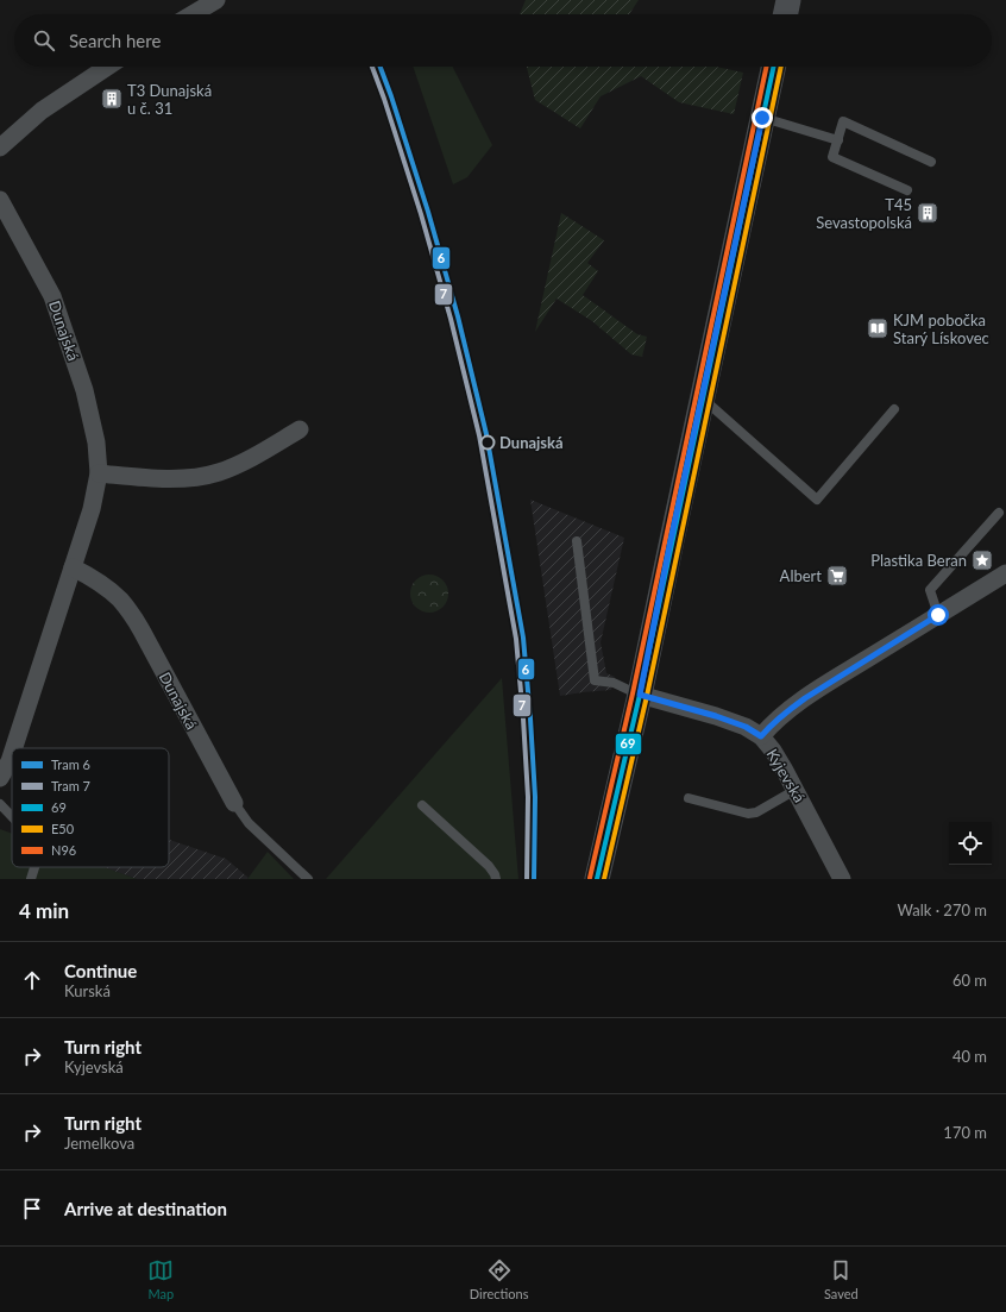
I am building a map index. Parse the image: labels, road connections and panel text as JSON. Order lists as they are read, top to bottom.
{
  "streets": {
    "street": ["Dunajská", "Kyjevská"]
  },
  "places": {
    "building": ["T3 Dunajská u č. 31", "T45 Sevastopolská"],
    "library": ["KJM pobočka Starý Lískovec"],
    "other": ["Dunajská"],
    "place": ["Plastika Beran"],
    "supermarket": ["Albert"]
  },
  "lines": [
    "tram line 6",
    "tram line 7",
    "transit line 69",
    "transit line E50",
    "transit line N96"
  ],
  "legend": [
    "Tram 6",
    "Tram 7",
    "69",
    "E50",
    "N96"
  ],
  "page": {
    "search": "Search here",
    "heading": ["4 min", "Walk · 270 m"],
    "list": [
      ["Continue", "Kurská", "60 m"],
      ["Turn right", "Kyjevská", "40 m"],
      ["Turn right", "Jemelkova", "170 m"],
      "Arrive at destination"
    ],
    "nav": ["Map", "Directions", "Saved"]
  }
}
